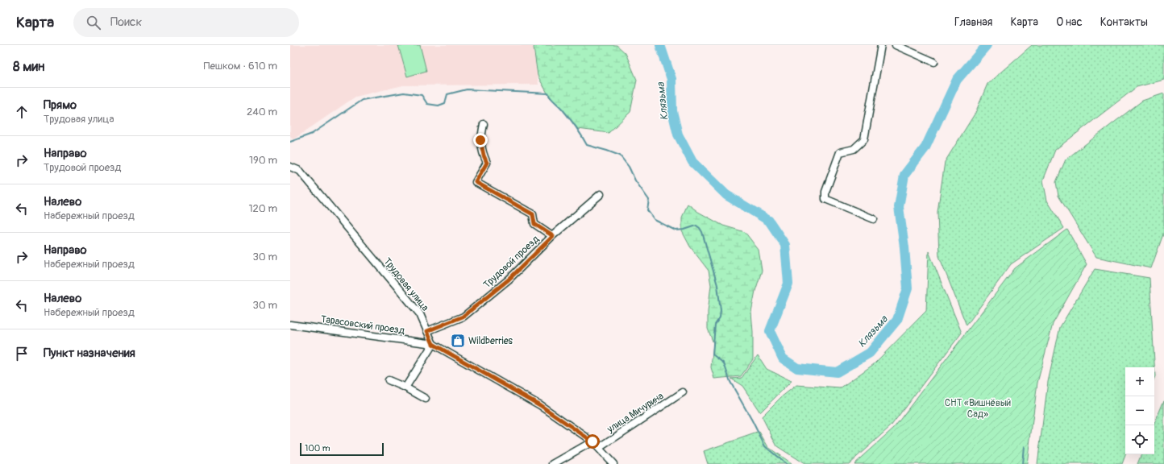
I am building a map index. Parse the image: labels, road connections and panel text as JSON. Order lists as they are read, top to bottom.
{
  "streets": {
    "street": [
      "Трудовой проезд",
      "Трудовая улица",
      "Тарасовский проезд",
      "улица Мичурина"
    ]
  },
  "crossings": [
    ["Трудовой проезд", "Трудовая улица"],
    ["Трудовая улица", "Тарасовский проезд"]
  ],
  "water": ["Клязьма"],
  "parks": ["СНТ «Вишнёвый Сад»"],
  "places": {
    "shop": ["Wildberries"]
  },
  "scale_bar": "100 m",
  "page": {
    "header": "Карта",
    "search": "Поиск",
    "nav": [
      "Главная",
      "Карта",
      "О нас",
      "Контакты"
    ],
    "heading": ["8 мин", "Пешком · 610 m"],
    "list": [
      ["Прямо", "Трудовая улица", "240 m"],
      ["Направо", "Трудовой проезд", "190 m"],
      ["Налево", "Набережный проезд", "120 m"],
      ["Направо", "Набережный проезд", "30 m"],
      ["Налево", "Набережный проезд", "30 m"],
      "Пункт назначения"
    ],
    "map_buttons": ["+", "−"],
    "scale": "100 m"
  }
}
